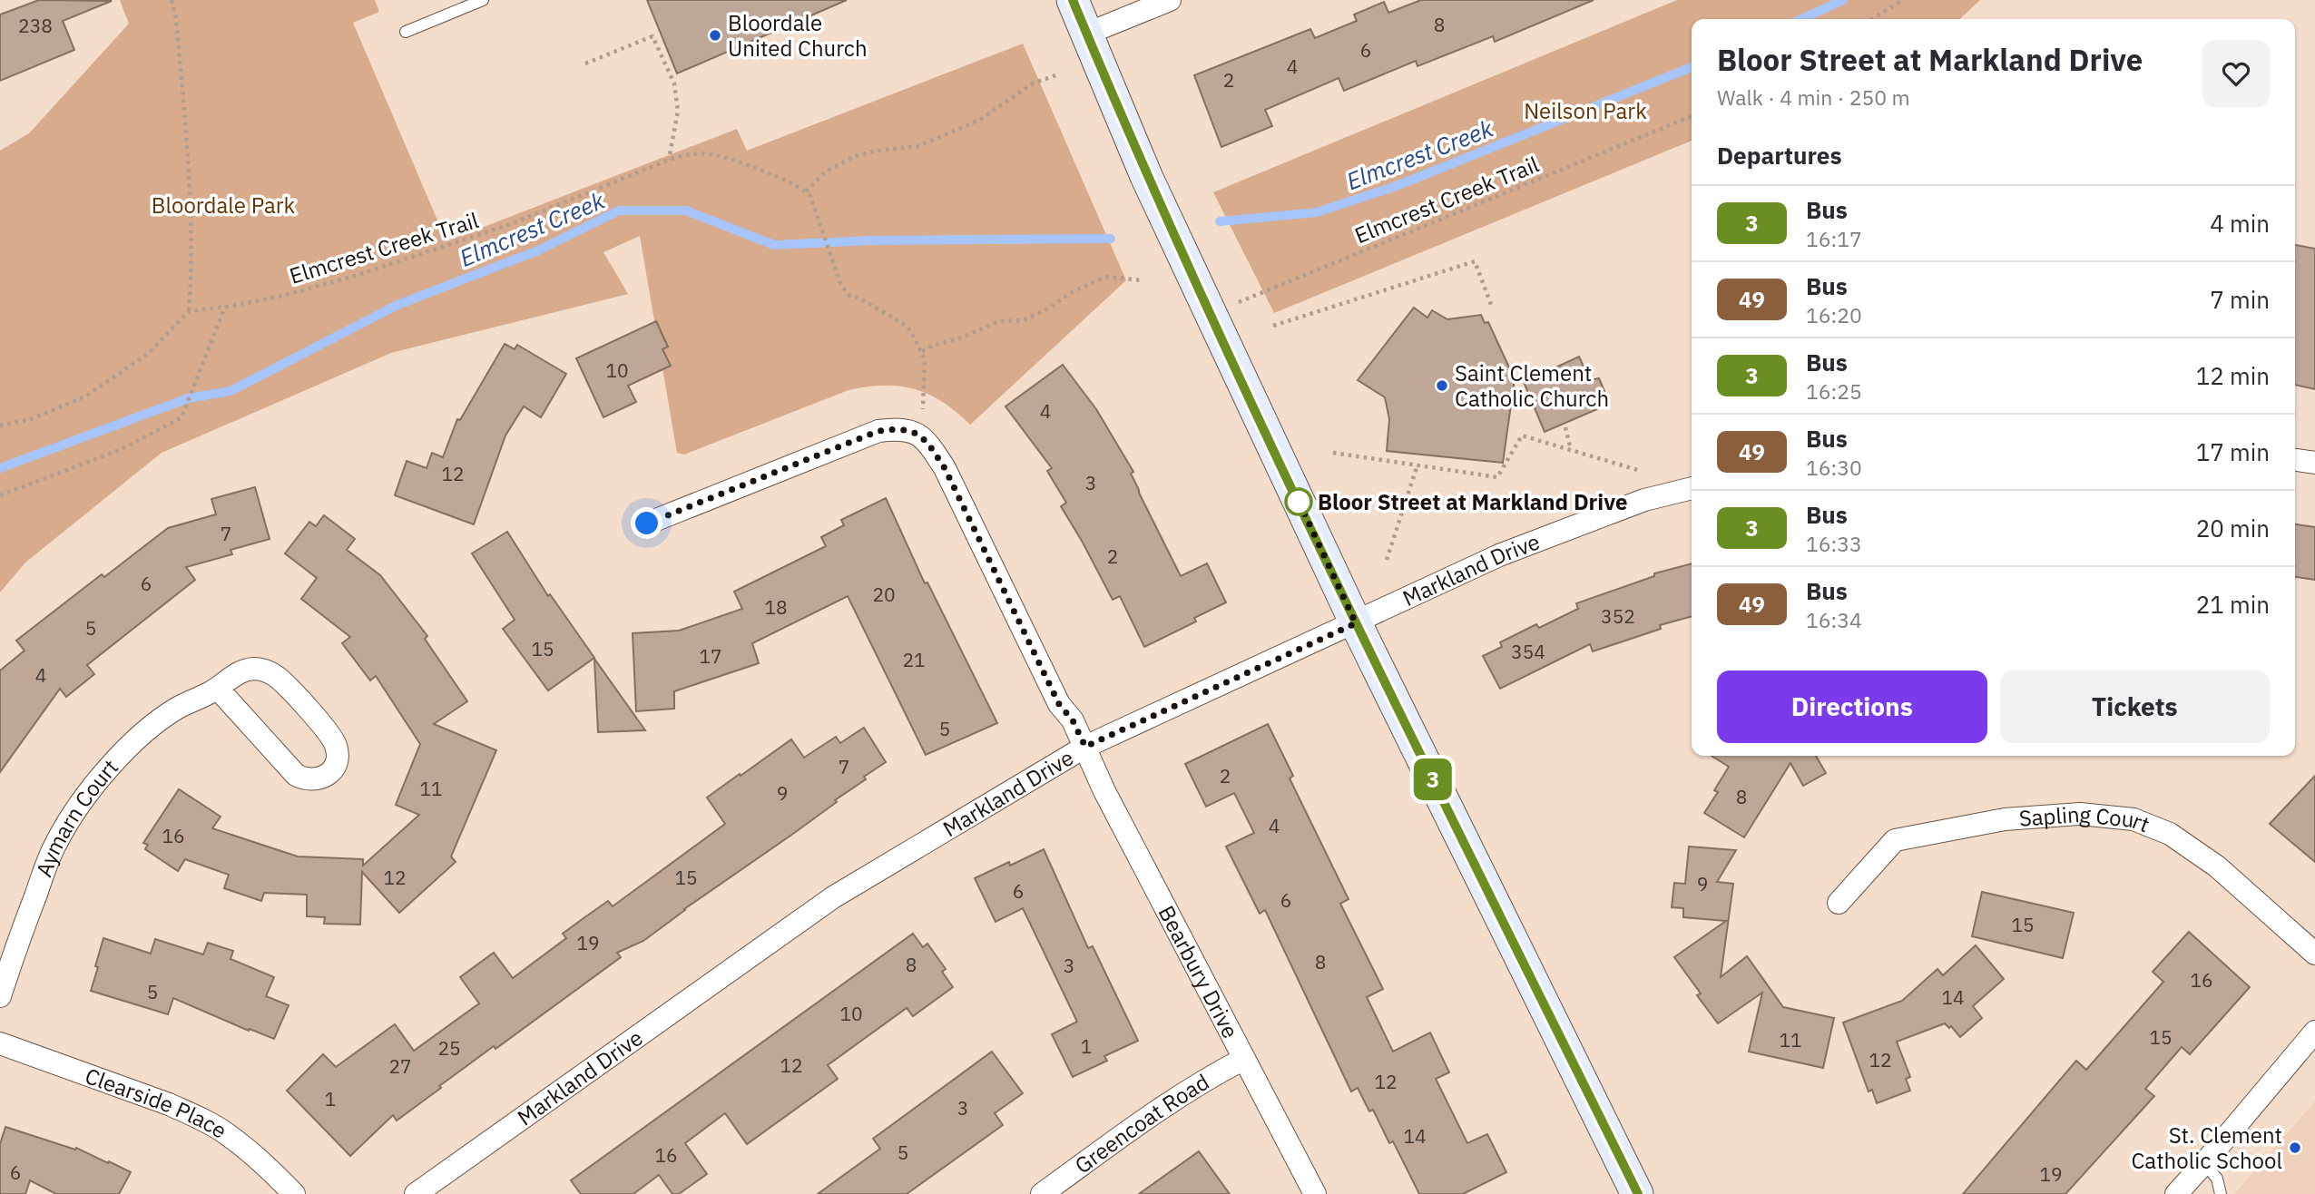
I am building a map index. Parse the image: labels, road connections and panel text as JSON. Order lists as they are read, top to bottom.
{
  "streets": {
    "street": [
      "Markland Drive",
      "Aymarn Court",
      "Sapling Court",
      "Bearbury Drive",
      "Clearside Place",
      "Greencoat Road"
    ],
    "path": ["Elmcrest Creek Trail"]
  },
  "crossings": [
    ["Markland Drive", "Bearbury Drive"],
    ["Bearbury Drive", "Greencoat Road"]
  ],
  "water": ["Elmcrest Creek"],
  "parks": ["Neilson Park", "Bloordale Park"],
  "places": [
    "Bloordale United Church",
    "Saint Clement Catholic Church",
    "Bloor Street at Markland Drive",
    "St. Clement Catholic School"
  ],
  "lines": ["bus line 3"],
  "house_numbers": [
    "8",
    "238",
    "6",
    "4",
    "2",
    "10",
    "4",
    "12",
    "3",
    "7",
    "2",
    "6",
    "20",
    "18",
    "352",
    "5",
    "15",
    "354",
    "17",
    "21",
    "4",
    "5",
    "7",
    "2",
    "11",
    "9",
    "8",
    "4",
    "16",
    "12",
    "15",
    "9",
    "6",
    "6",
    "15",
    "19",
    "8",
    "8",
    "3",
    "16",
    "5",
    "14",
    "10",
    "15",
    "11",
    "1",
    "25",
    "12",
    "12",
    "27",
    "12",
    "1",
    "3",
    "14",
    "5",
    "16",
    "6",
    "19"
  ],
  "page": {
    "on_map": "3",
    "heading": [
      ["Bloor Street at Markland Drive", "Walk · 4 min · 250 m"],
      "Departures"
    ],
    "list": [
      {
        "mark": "3",
        "name": "Bus",
        "note": "16:17",
        "value": "4 min"
      },
      {
        "mark": "49",
        "name": "Bus",
        "note": "16:20",
        "value": "7 min"
      },
      {
        "mark": "3",
        "name": "Bus",
        "note": "16:25",
        "value": "12 min"
      },
      {
        "mark": "49",
        "name": "Bus",
        "note": "16:30",
        "value": "17 min"
      },
      {
        "mark": "3",
        "name": "Bus",
        "note": "16:33",
        "value": "20 min"
      },
      {
        "mark": "49",
        "name": "Bus",
        "note": "16:34",
        "value": "21 min"
      }
    ],
    "buttons": ["Directions", "Tickets"]
  }
}
